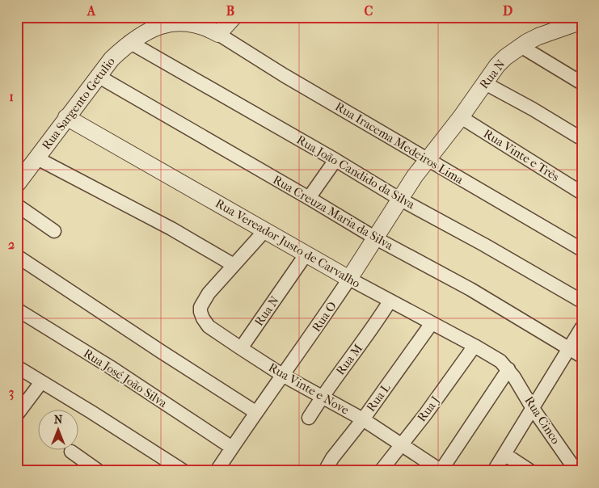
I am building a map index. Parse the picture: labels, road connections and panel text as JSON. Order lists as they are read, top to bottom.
{
  "streets": {
    "street": [
      "Rua N",
      "Rua Sargento Getulio",
      "Rua Iracema Medeiros Lima",
      "Rua Vinte e Três",
      "Rua João Candido da Silva",
      "Rua Creuza Maria da Silva",
      "Rua Vereador Justo de Carvalho",
      "Rua O",
      "Rua M",
      "Rua José João Silva",
      "Rua Vinte e Nove",
      "Rua L",
      "Rua J",
      "Rua Cinco"
    ]
  },
  "crossings": [
    ["Rua N", "Rua Iracema Medeiros Lima"],
    ["Rua N", "Rua Vinte e Três"],
    ["Rua N", "Rua Vereador Justo de Carvalho"],
    ["Rua N", "Rua O"],
    ["Rua N", "Rua Vinte e Nove"],
    ["Rua Sargento Getulio", "Rua Iracema Medeiros Lima"],
    ["Rua Sargento Getulio", "Rua João Candido da Silva"],
    ["Rua Sargento Getulio", "Rua Creuza Maria da Silva"],
    ["Rua Sargento Getulio", "Rua Vereador Justo de Carvalho"],
    ["Rua Iracema Medeiros Lima", "Rua O"],
    ["Rua João Candido da Silva", "Rua O"],
    ["Rua Creuza Maria da Silva", "Rua O"],
    ["Rua Vereador Justo de Carvalho", "Rua O"],
    ["Rua Vereador Justo de Carvalho", "Rua M"],
    ["Rua Vereador Justo de Carvalho", "Rua Vinte e Nove"],
    ["Rua Vereador Justo de Carvalho", "Rua L"],
    ["Rua Vereador Justo de Carvalho", "Rua J"],
    ["Rua Vereador Justo de Carvalho", "Rua Cinco"],
    ["Rua O", "Rua José João Silva"],
    ["Rua O", "Rua Vinte e Nove"],
    ["Rua M", "Rua Vinte e Nove"],
    ["Rua Vinte e Nove", "Rua L"],
    ["Rua Vinte e Nove", "Rua J"]
  ],
  "north": "top",
  "grid": {
    "columns": [
      "A",
      "B",
      "C",
      "D"
    ],
    "rows": ["1", "2", "3"]
  }
}
